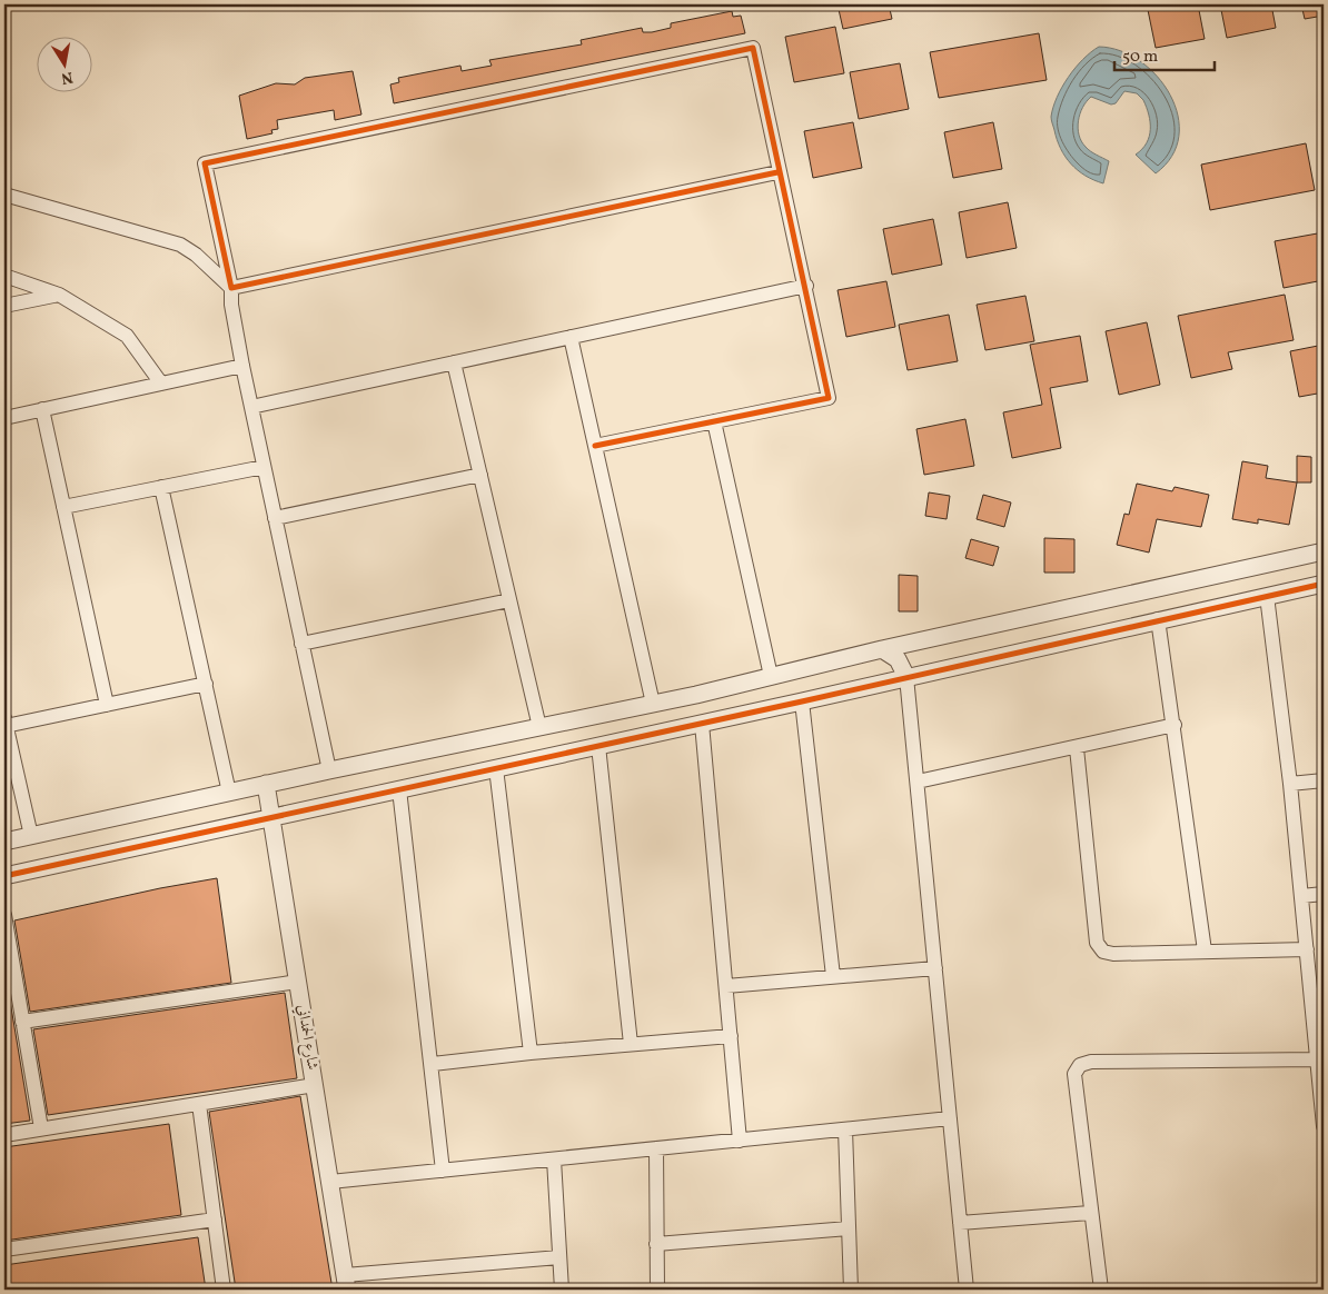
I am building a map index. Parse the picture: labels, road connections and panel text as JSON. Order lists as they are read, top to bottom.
{
  "streets": {
    "street": ["شارع الحمداني"]
  },
  "scale_bar": "50 m",
  "north": "bottom"
}
